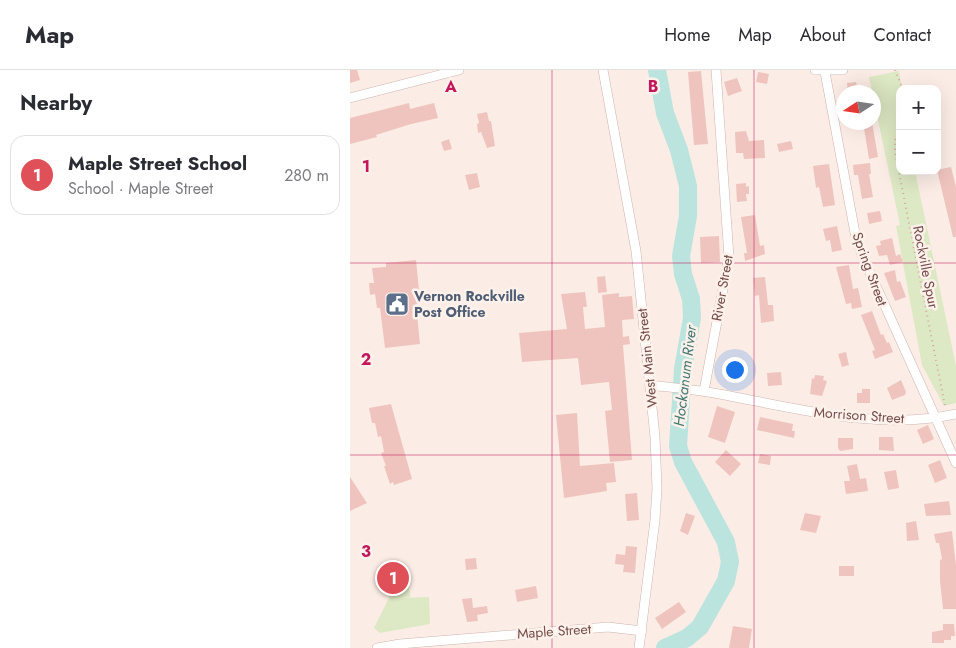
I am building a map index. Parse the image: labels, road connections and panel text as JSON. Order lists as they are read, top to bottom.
{
  "streets": {
    "street": [
      "Spring Street",
      "River Street",
      "West Main Street",
      "Morrison Street",
      "Maple Street"
    ],
    "path": ["Rockville Spur"]
  },
  "crossings": [
    ["Spring Street", "Morrison Street"],
    ["River Street", "Morrison Street"],
    ["West Main Street", "Maple Street"]
  ],
  "water": ["Hockanum River"],
  "places": {
    "public building": ["Vernon Rockville Post Office"]
  },
  "north": "left",
  "page": {
    "header": "Map",
    "nav": [
      "Home",
      "Map",
      "About",
      "Contact"
    ],
    "heading": "Nearby",
    "map_buttons": ["+", "−"],
    "list": [
      {
        "mark": "1",
        "name": "Maple Street School",
        "note": "School · Maple Street",
        "value": "280 m"
      }
    ],
    "pins": "1"
  },
  "grid": {
    "columns": ["A", "B"],
    "rows": ["1", "2", "3"]
  }
}
